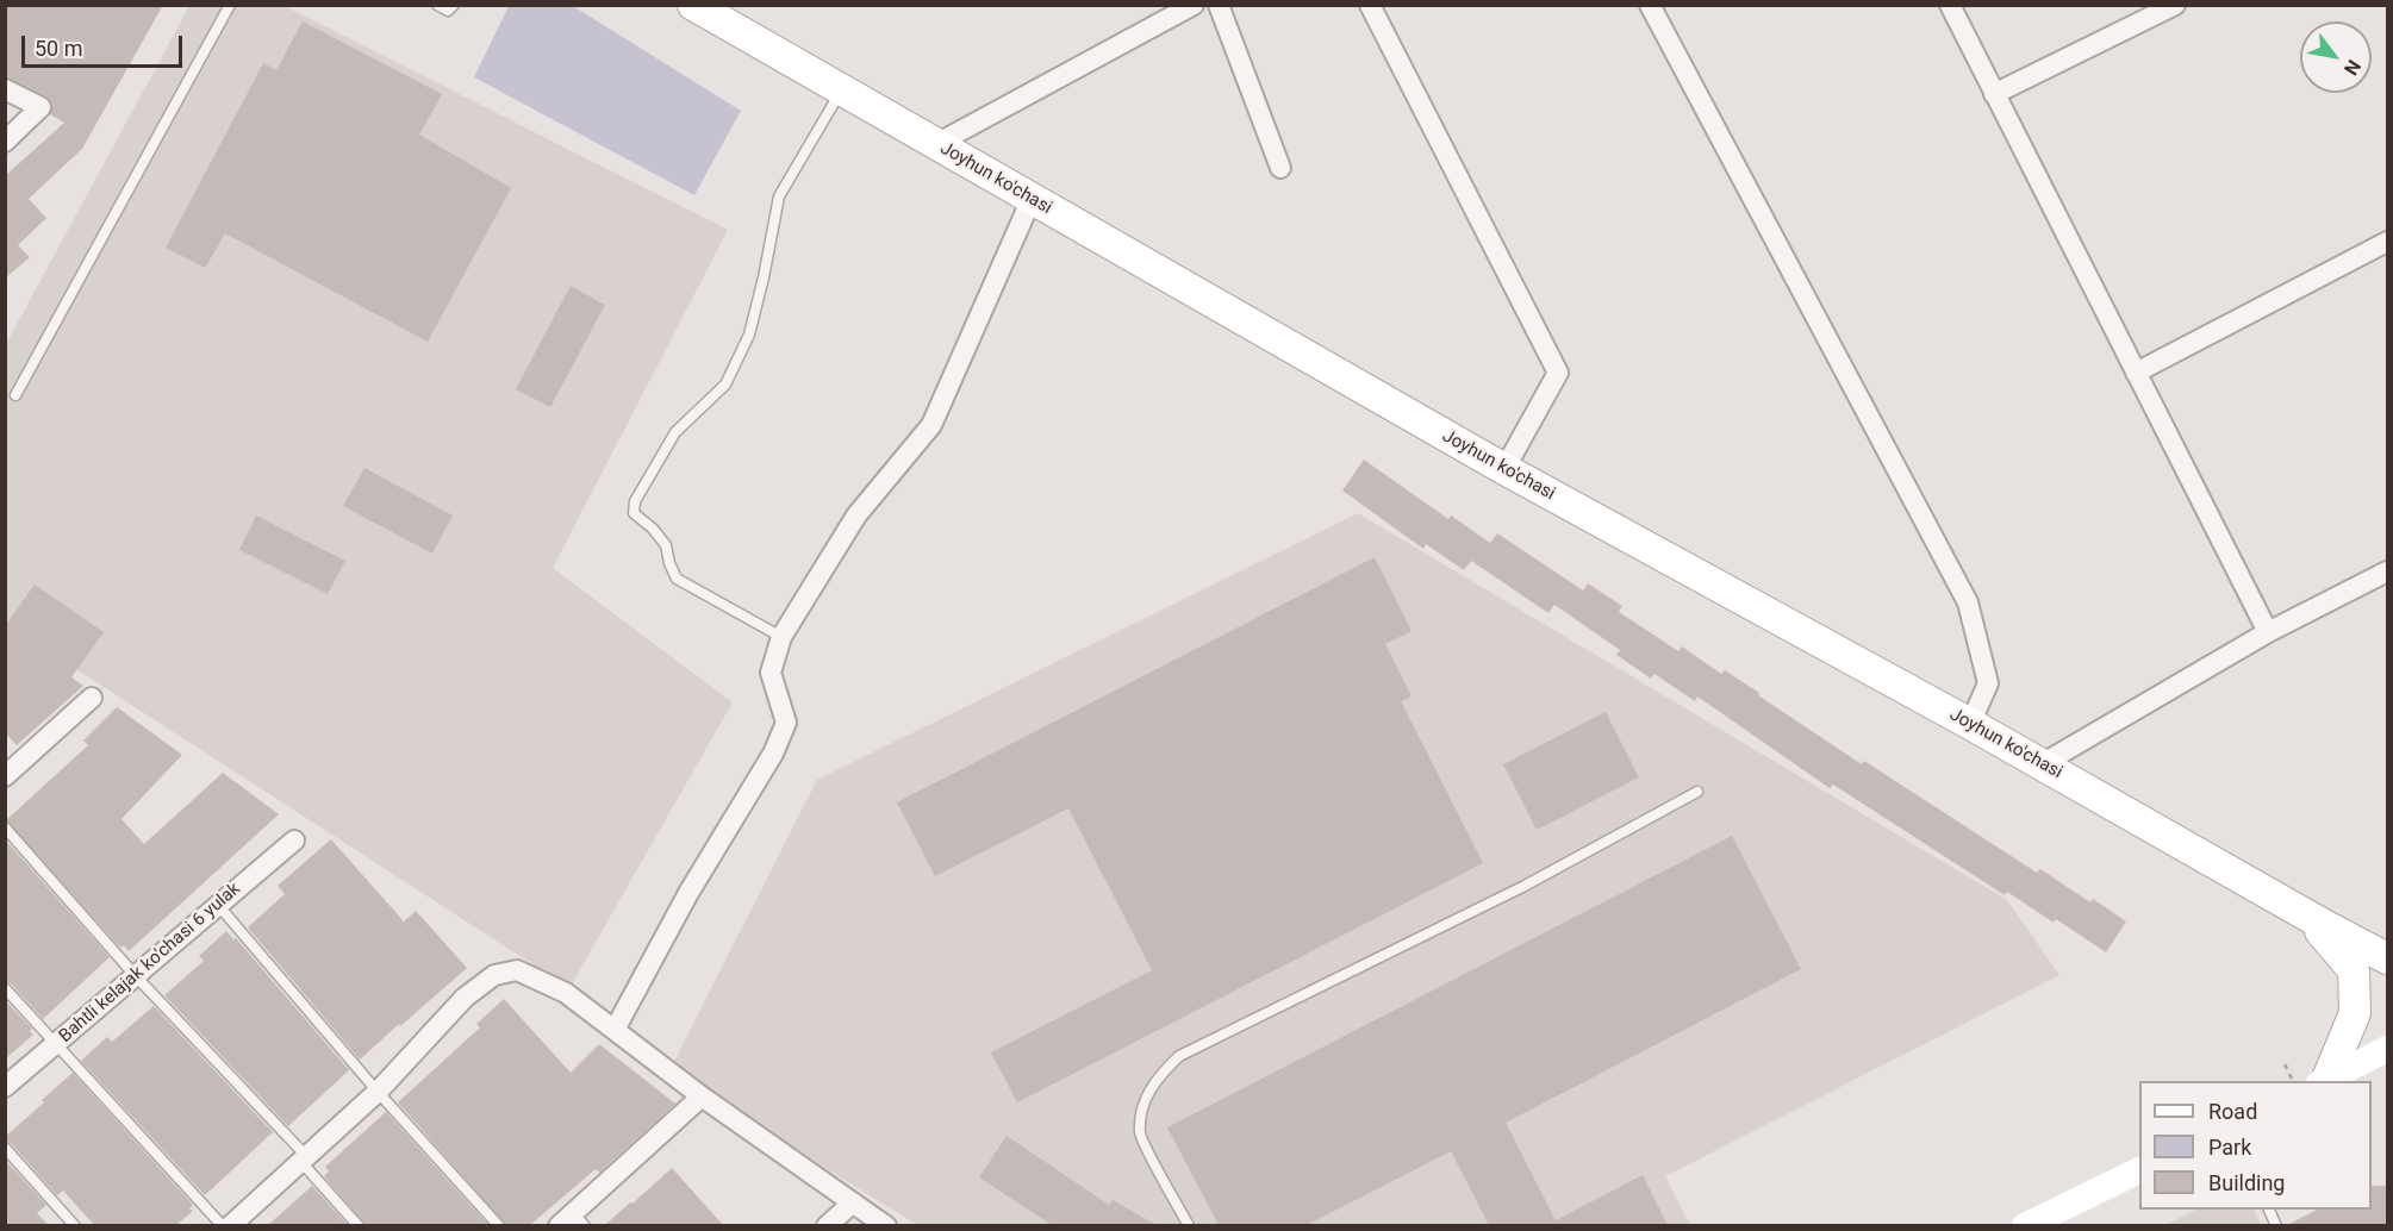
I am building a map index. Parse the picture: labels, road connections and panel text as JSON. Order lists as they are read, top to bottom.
{
  "streets": {
    "main road": ["Joyhun ko'chasi"],
    "street": ["Bahtli kelajak ko'chasi 6 yulak"]
  },
  "legend": ["Road", "Park", "Building"],
  "scale_bar": "50 m",
  "north": "bottom right"
}
